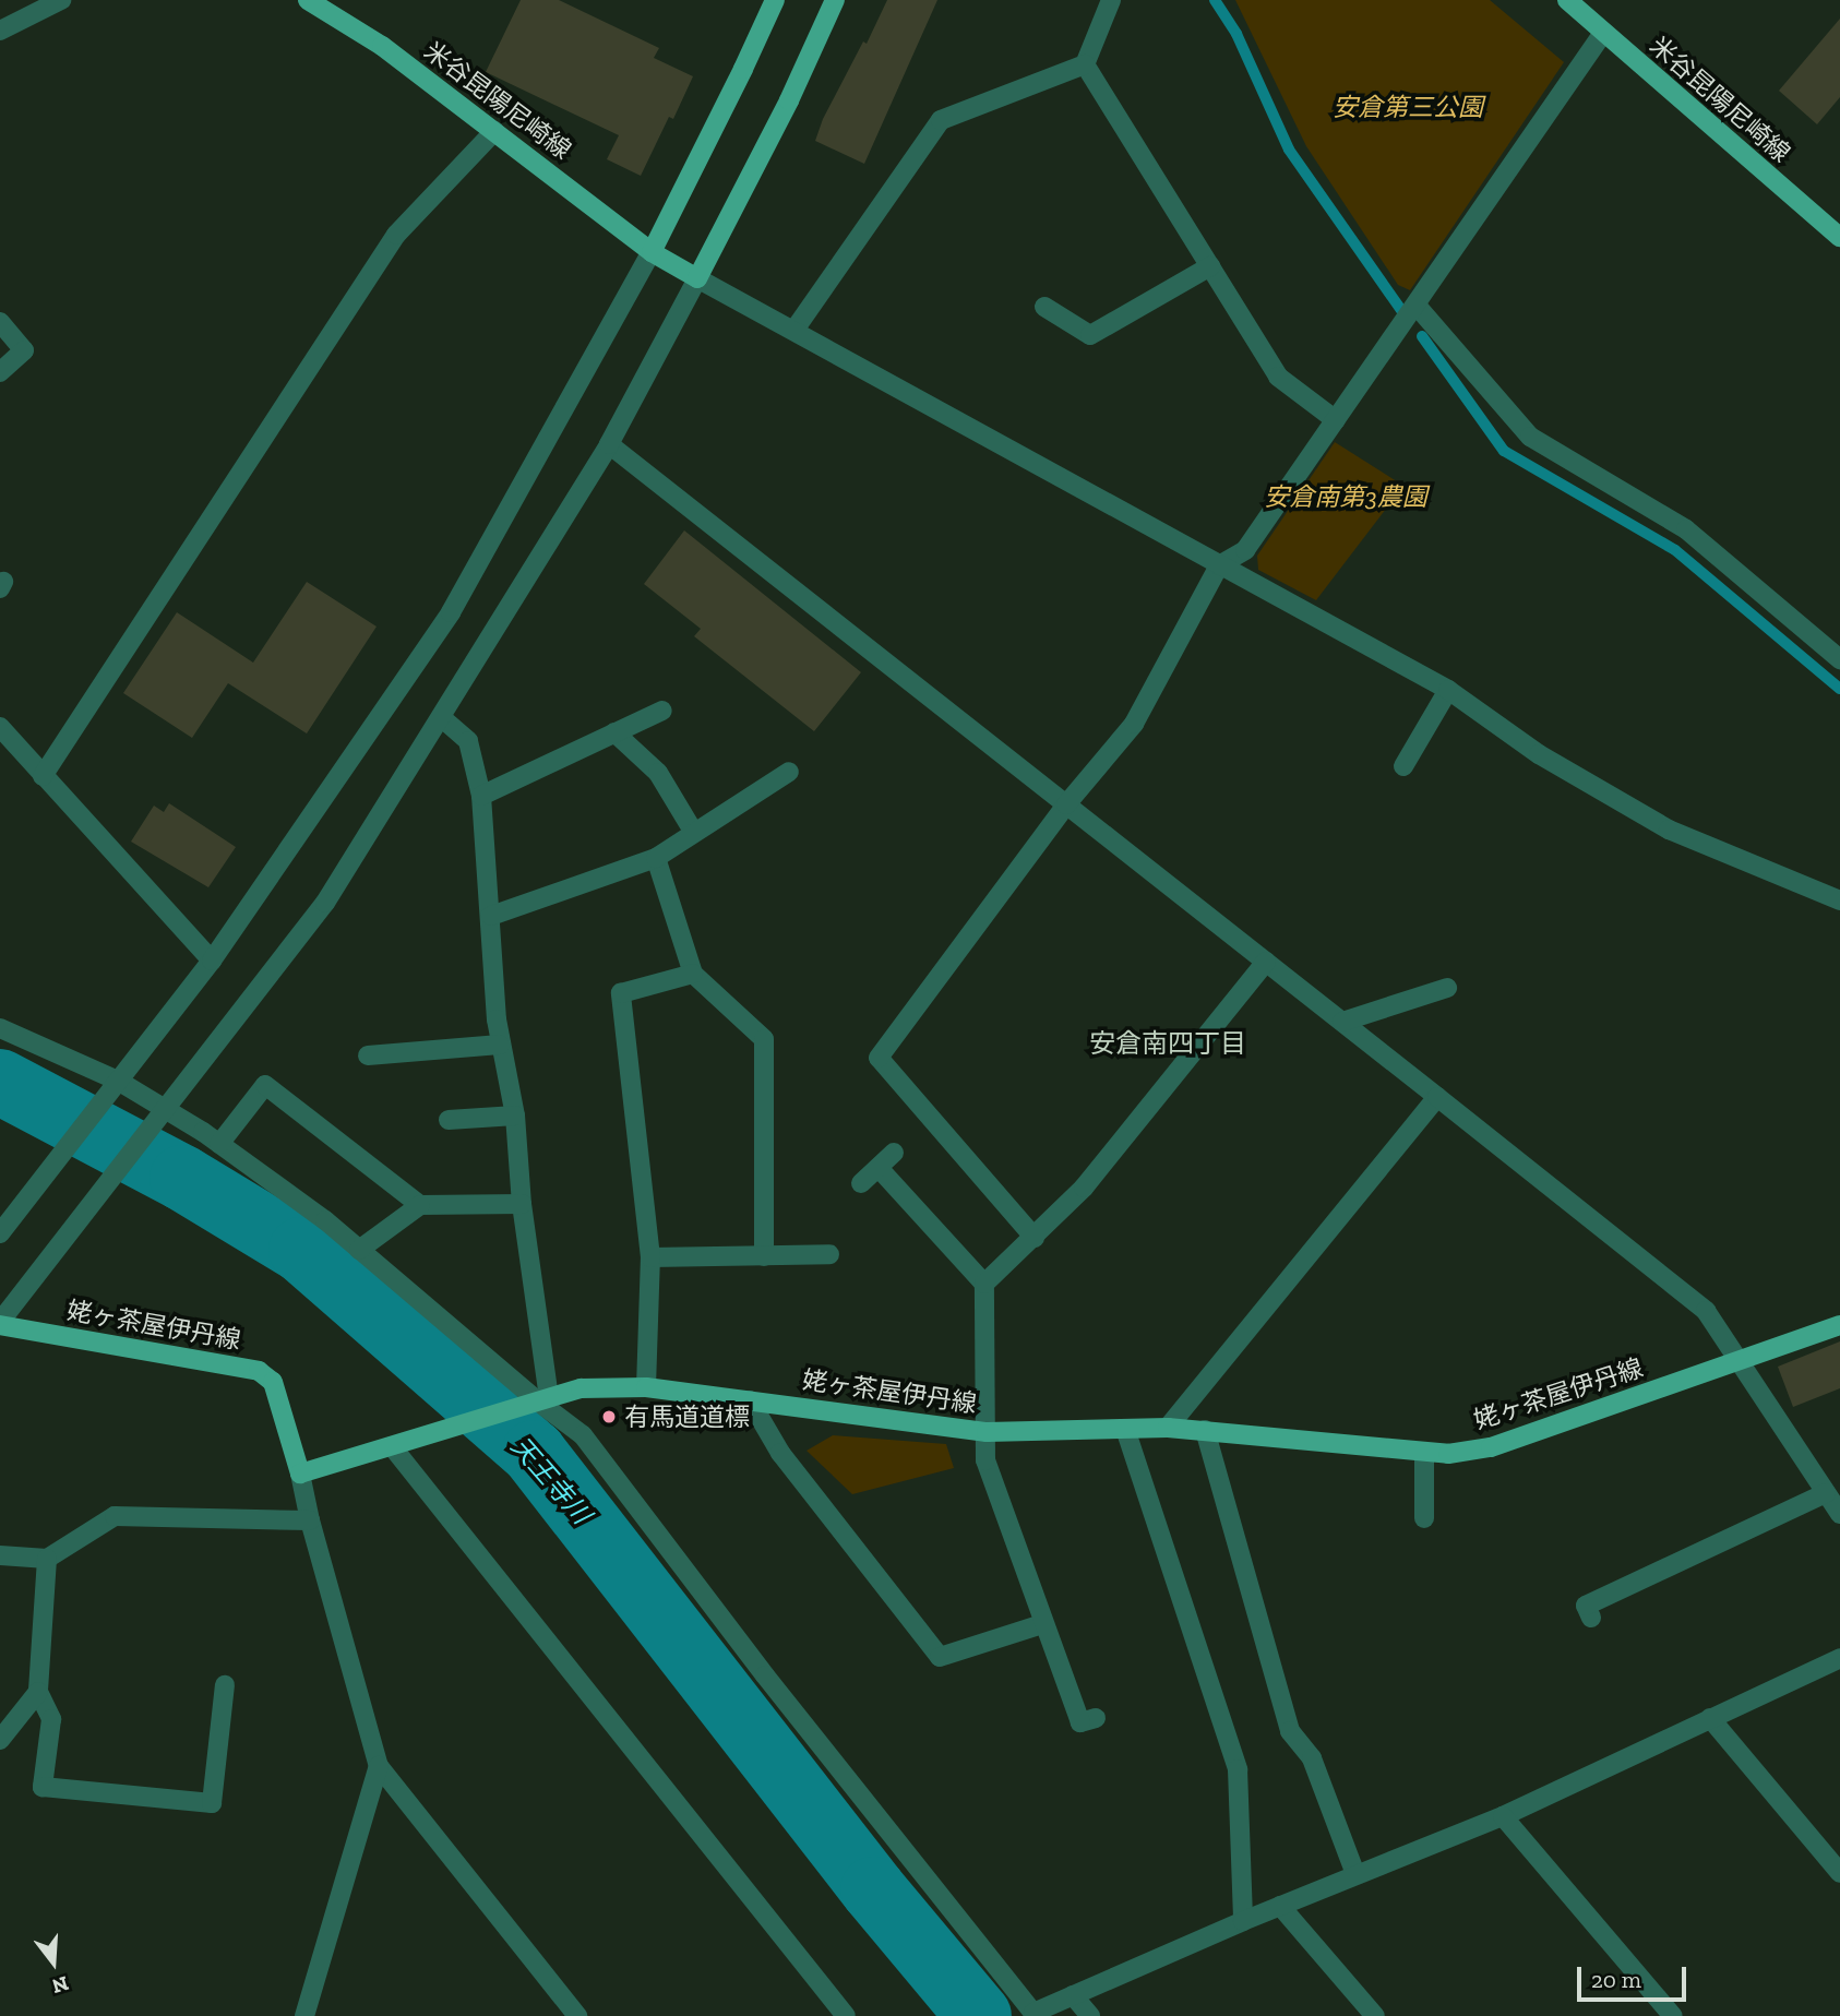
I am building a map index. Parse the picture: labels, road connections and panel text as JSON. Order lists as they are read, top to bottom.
{
  "streets": {
    "main road": ["米谷昆陽尼崎線", "姥ヶ茶屋伊丹線"]
  },
  "districts": ["安倉南四丁目"],
  "water": ["天王寺川"],
  "parks": ["安倉第三公園", "安倉南第3農園"],
  "places": ["有馬道道標"],
  "scale_bar": "20 m",
  "north": "bottom"
}
